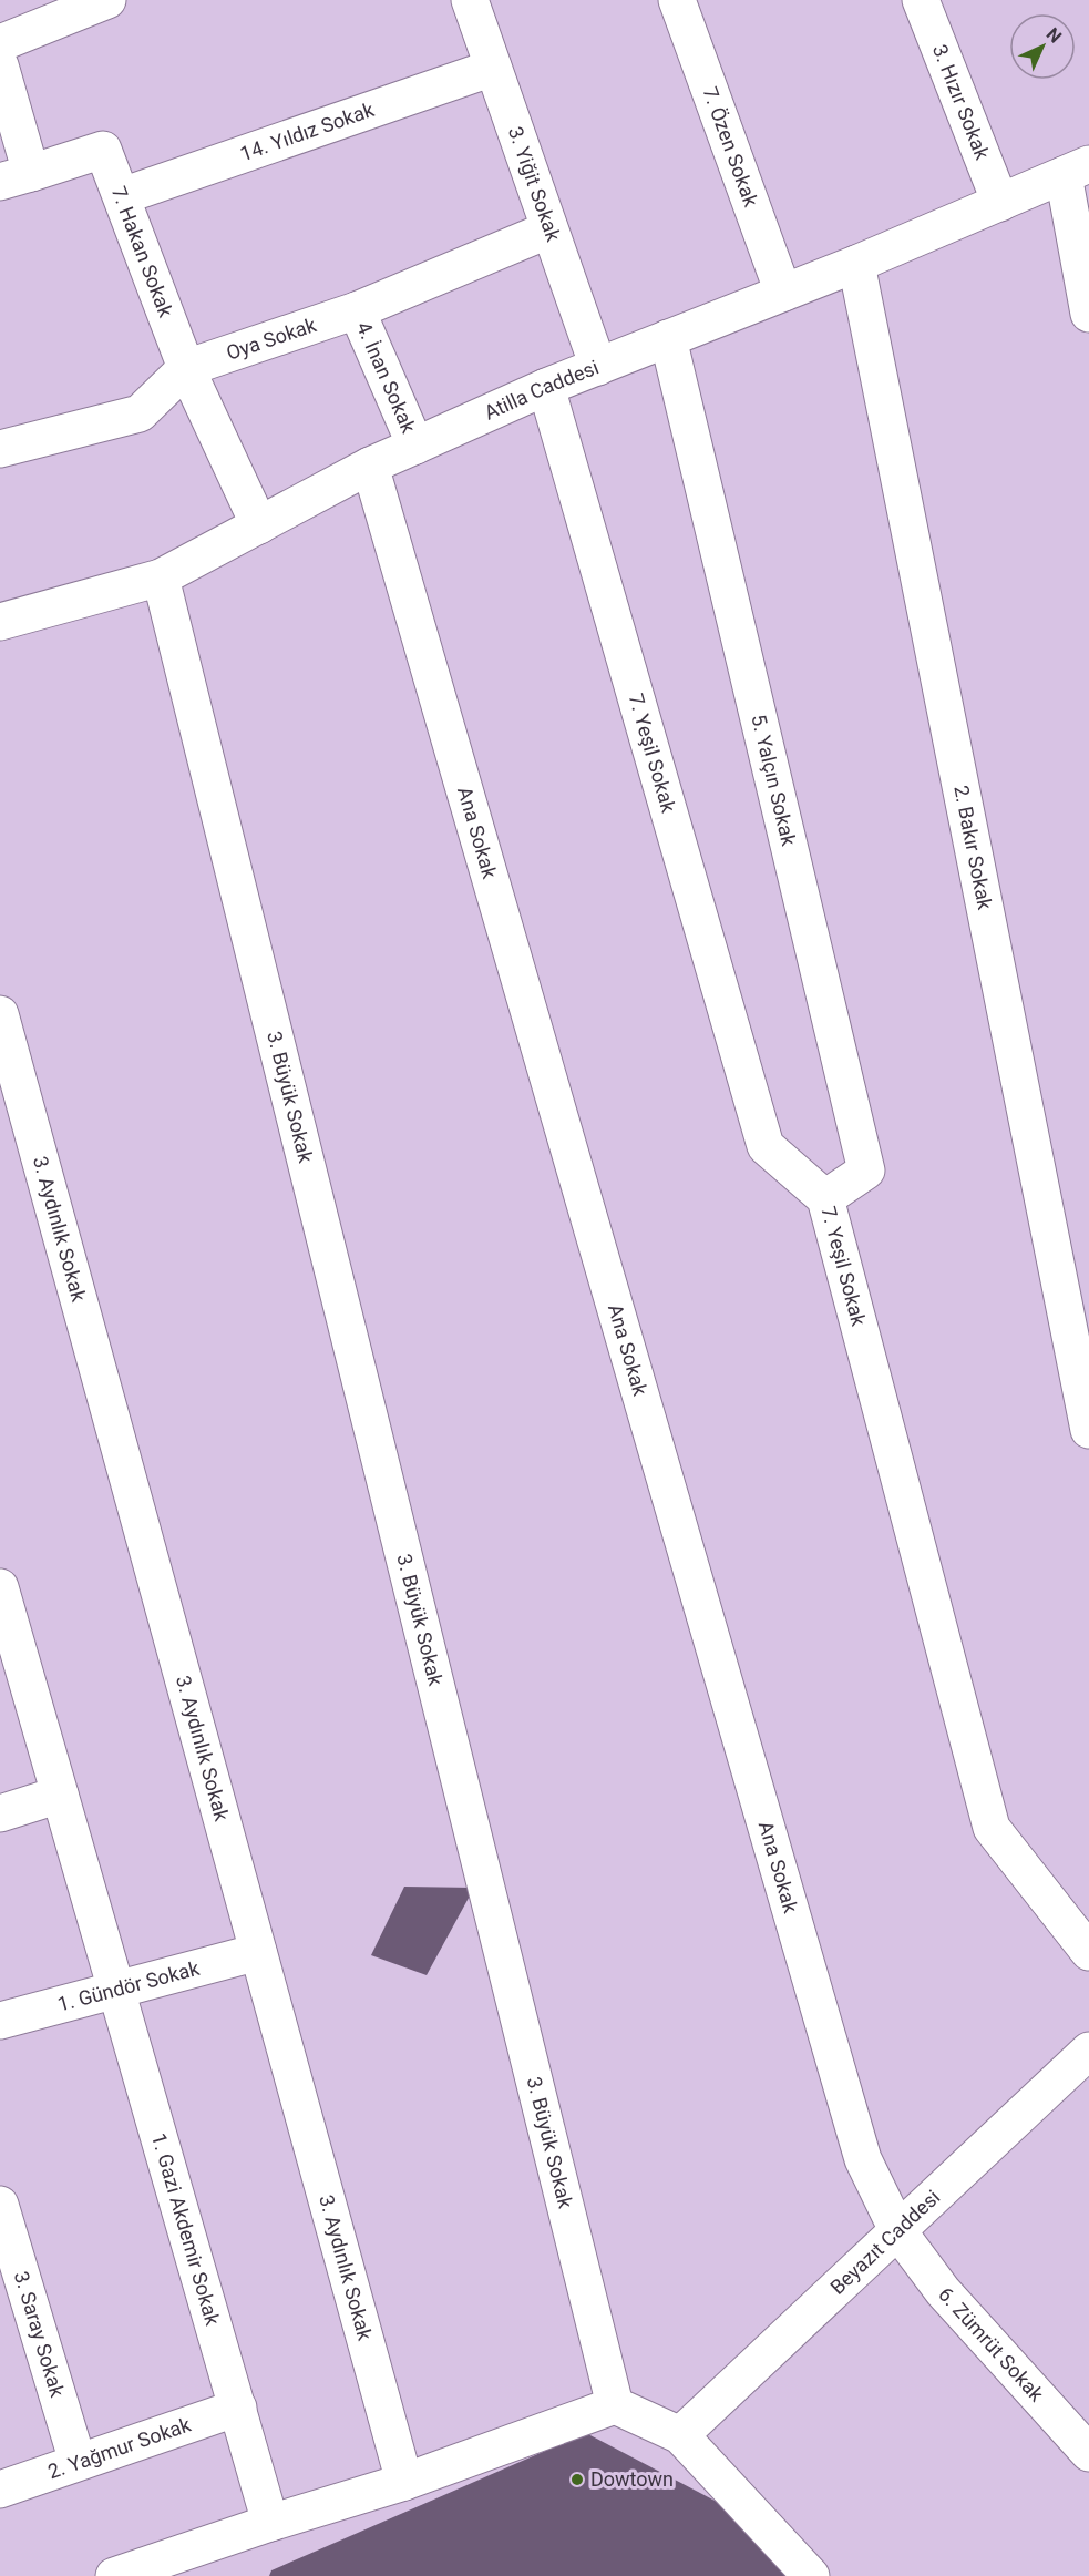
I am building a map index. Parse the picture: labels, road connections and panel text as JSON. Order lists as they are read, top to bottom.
{
  "streets": {
    "street": [
      "3. Hızır Sokak",
      "14. Yıldız Sokak",
      "7. Özen Sokak",
      "3. Yiğit Sokak",
      "7. Hakan Sokak",
      "Oya Sokak",
      "4. İnan Sokak",
      "Atilla Caddesi",
      "7. Yeşil Sokak",
      "5. Yalçın Sokak",
      "Ana Sokak",
      "2. Bakır Sokak",
      "3. Büyük Sokak",
      "3. Aydınlık Sokak",
      "1. Gündör Sokak",
      "1. Gazi Akdemir Sokak",
      "Beyazıt Caddesi",
      "3. Saray Sokak",
      "6. Zümrüt Sokak",
      "2. Yağmur Sokak"
    ]
  },
  "crossings": [
    ["3. Hızır Sokak", "Atilla Caddesi"],
    ["14. Yıldız Sokak", "3. Yiğit Sokak"],
    ["14. Yıldız Sokak", "7. Hakan Sokak"],
    ["7. Özen Sokak", "Atilla Caddesi"],
    ["3. Yiğit Sokak", "Oya Sokak"],
    ["3. Yiğit Sokak", "Atilla Caddesi"],
    ["7. Hakan Sokak", "Oya Sokak"],
    ["7. Hakan Sokak", "Atilla Caddesi"],
    ["Oya Sokak", "4. İnan Sokak"],
    ["4. İnan Sokak", "Atilla Caddesi"],
    ["Atilla Caddesi", "7. Yeşil Sokak"],
    ["Atilla Caddesi", "5. Yalçın Sokak"],
    ["Atilla Caddesi", "Ana Sokak"],
    ["Atilla Caddesi", "2. Bakır Sokak"],
    ["Atilla Caddesi", "3. Büyük Sokak"],
    ["7. Yeşil Sokak", "5. Yalçın Sokak"],
    ["Ana Sokak", "Beyazıt Caddesi"],
    ["Ana Sokak", "6. Zümrüt Sokak"],
    ["3. Aydınlık Sokak", "1. Gündör Sokak"],
    ["1. Gündör Sokak", "1. Gazi Akdemir Sokak"],
    ["1. Gazi Akdemir Sokak", "2. Yağmur Sokak"],
    ["Beyazıt Caddesi", "6. Zümrüt Sokak"],
    ["3. Saray Sokak", "2. Yağmur Sokak"]
  ],
  "places": ["Dowtown"],
  "north": "top right"
}
